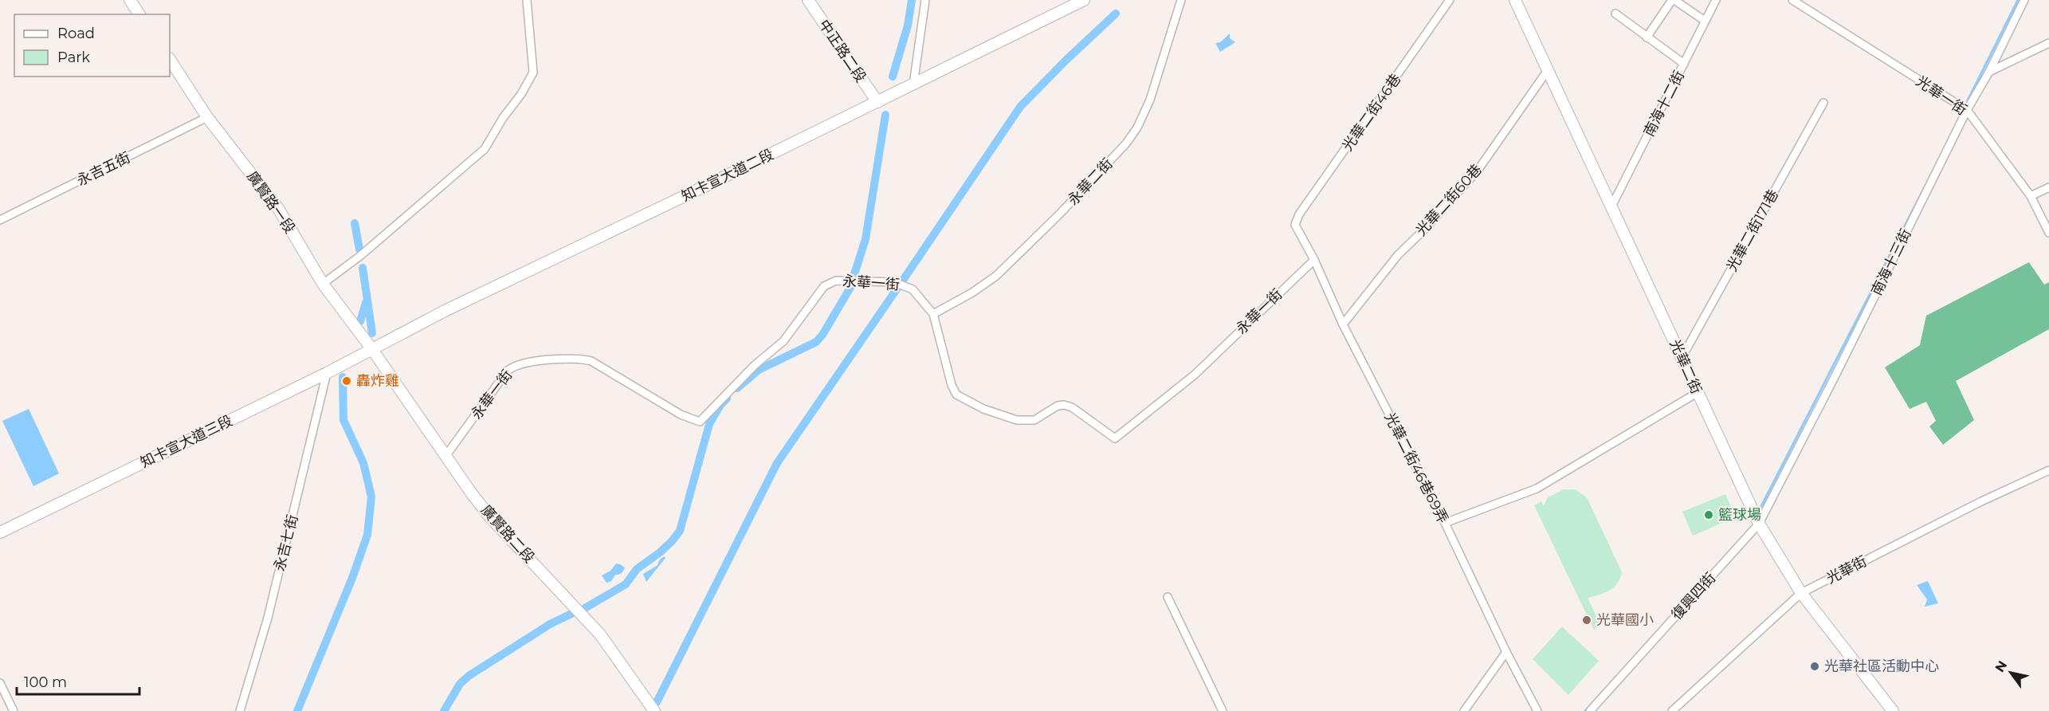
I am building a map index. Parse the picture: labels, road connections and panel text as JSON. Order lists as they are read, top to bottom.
{
  "streets": {
    "street": [
      "中正路二段",
      "光華一街",
      "南海十二街",
      "光華二街46巷",
      "永吉五街",
      "知卡宣大道二段",
      "永華二街",
      "光華二街60巷",
      "廣賢路一段",
      "光華二街171巷",
      "南海十三街",
      "永華一街",
      "光華二街",
      "知卡宣大道三段",
      "光華二街46巷69弄",
      "廣賢路二段",
      "永吉七街",
      "光華街",
      "復興四街"
    ]
  },
  "crossings": [
    ["中正路二段", "知卡宣大道二段"],
    ["光華一街", "南海十三街"],
    ["南海十二街", "光華二街"],
    ["光華二街46巷", "光華二街46巷69弄"],
    ["永吉五街", "廣賢路一段"],
    ["知卡宣大道二段", "廣賢路一段"],
    ["知卡宣大道二段", "知卡宣大道三段"],
    ["知卡宣大道二段", "廣賢路二段"],
    ["永華二街", "永華一街"],
    ["光華二街60巷", "光華二街"],
    ["光華二街60巷", "光華二街46巷69弄"],
    ["廣賢路一段", "知卡宣大道三段"],
    ["廣賢路一段", "廣賢路二段"],
    ["光華二街171巷", "光華二街"],
    ["南海十三街", "光華二街"],
    ["南海十三街", "復興四街"],
    ["永華一街", "光華二街46巷69弄"],
    ["永華一街", "廣賢路二段"],
    ["光華二街", "光華街"],
    ["光華二街", "復興四街"],
    ["知卡宣大道三段", "廣賢路二段"],
    ["知卡宣大道三段", "永吉七街"]
  ],
  "places": [
    "轟炸雞",
    "籃球場",
    "光華國小",
    "光華社區活動中心"
  ],
  "legend": ["Road", "Park"],
  "scale_bar": "100 m",
  "north": "top left"
}
